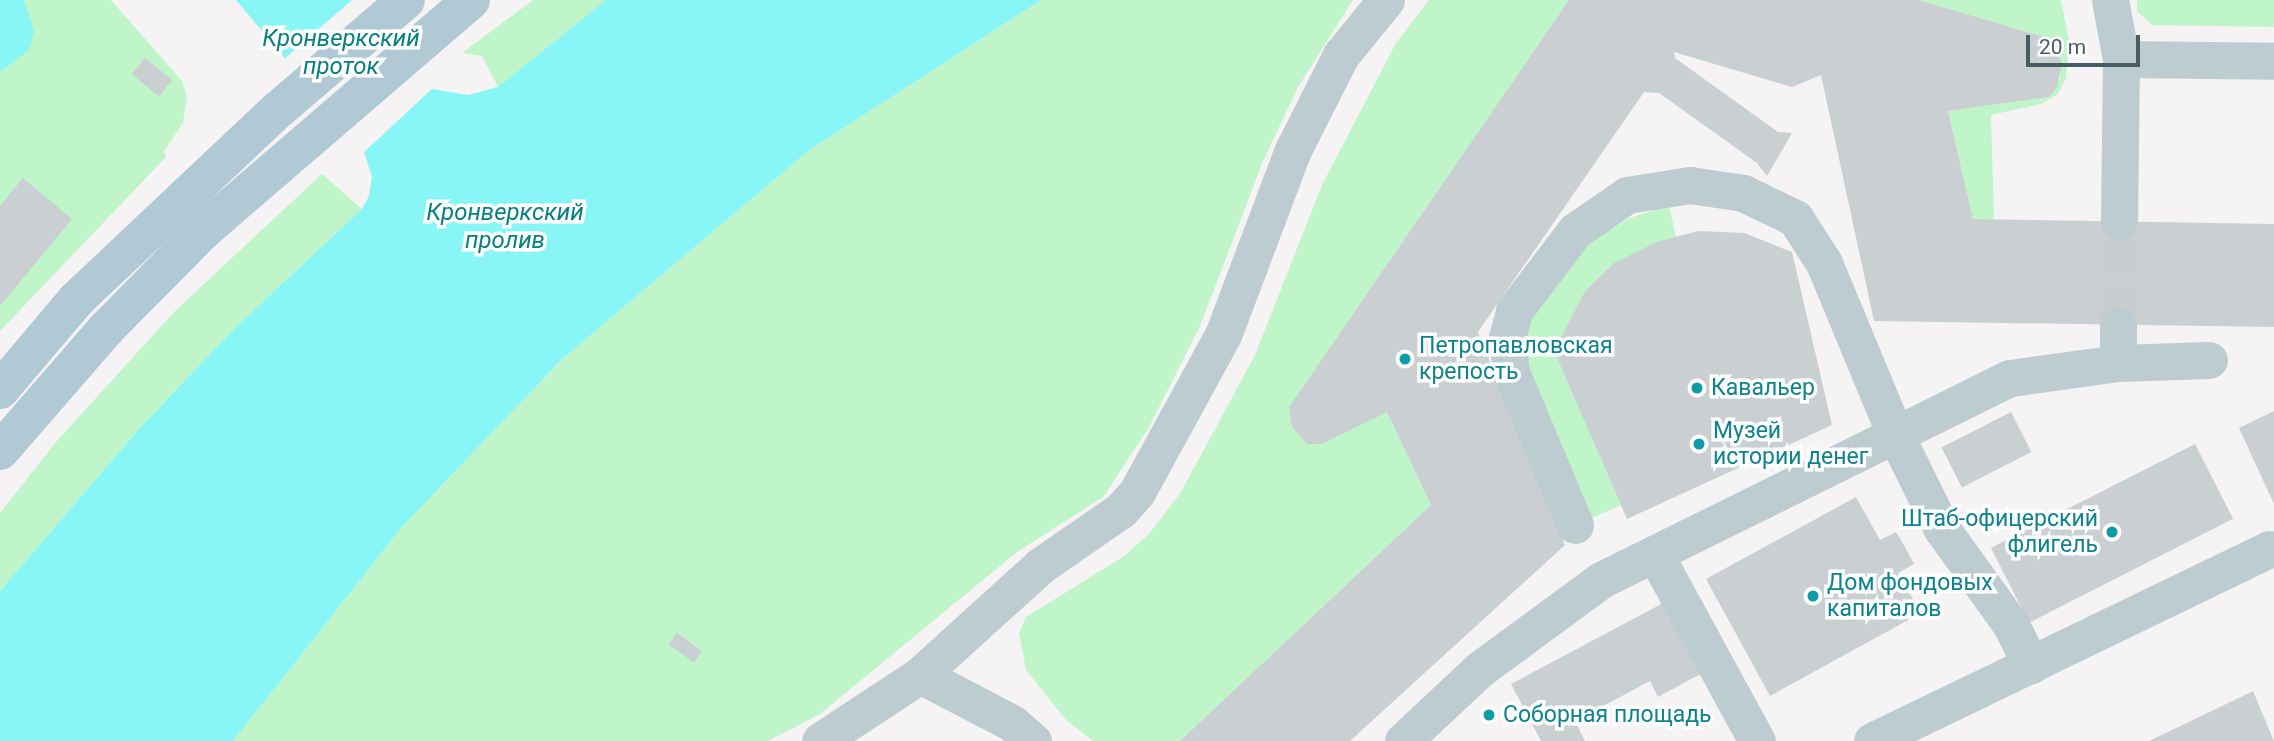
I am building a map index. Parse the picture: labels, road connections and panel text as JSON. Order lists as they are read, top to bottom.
{
  "water": ["Кронверкский проток", "Кронверкский пролив"],
  "places": [
    "Петропавловская крепость",
    "Кавальер",
    "Музей истории денег",
    "Штаб-офицерский флигель",
    "Дом фондовых капиталов",
    "Соборная площадь"
  ],
  "scale_bar": "20 m"
}
